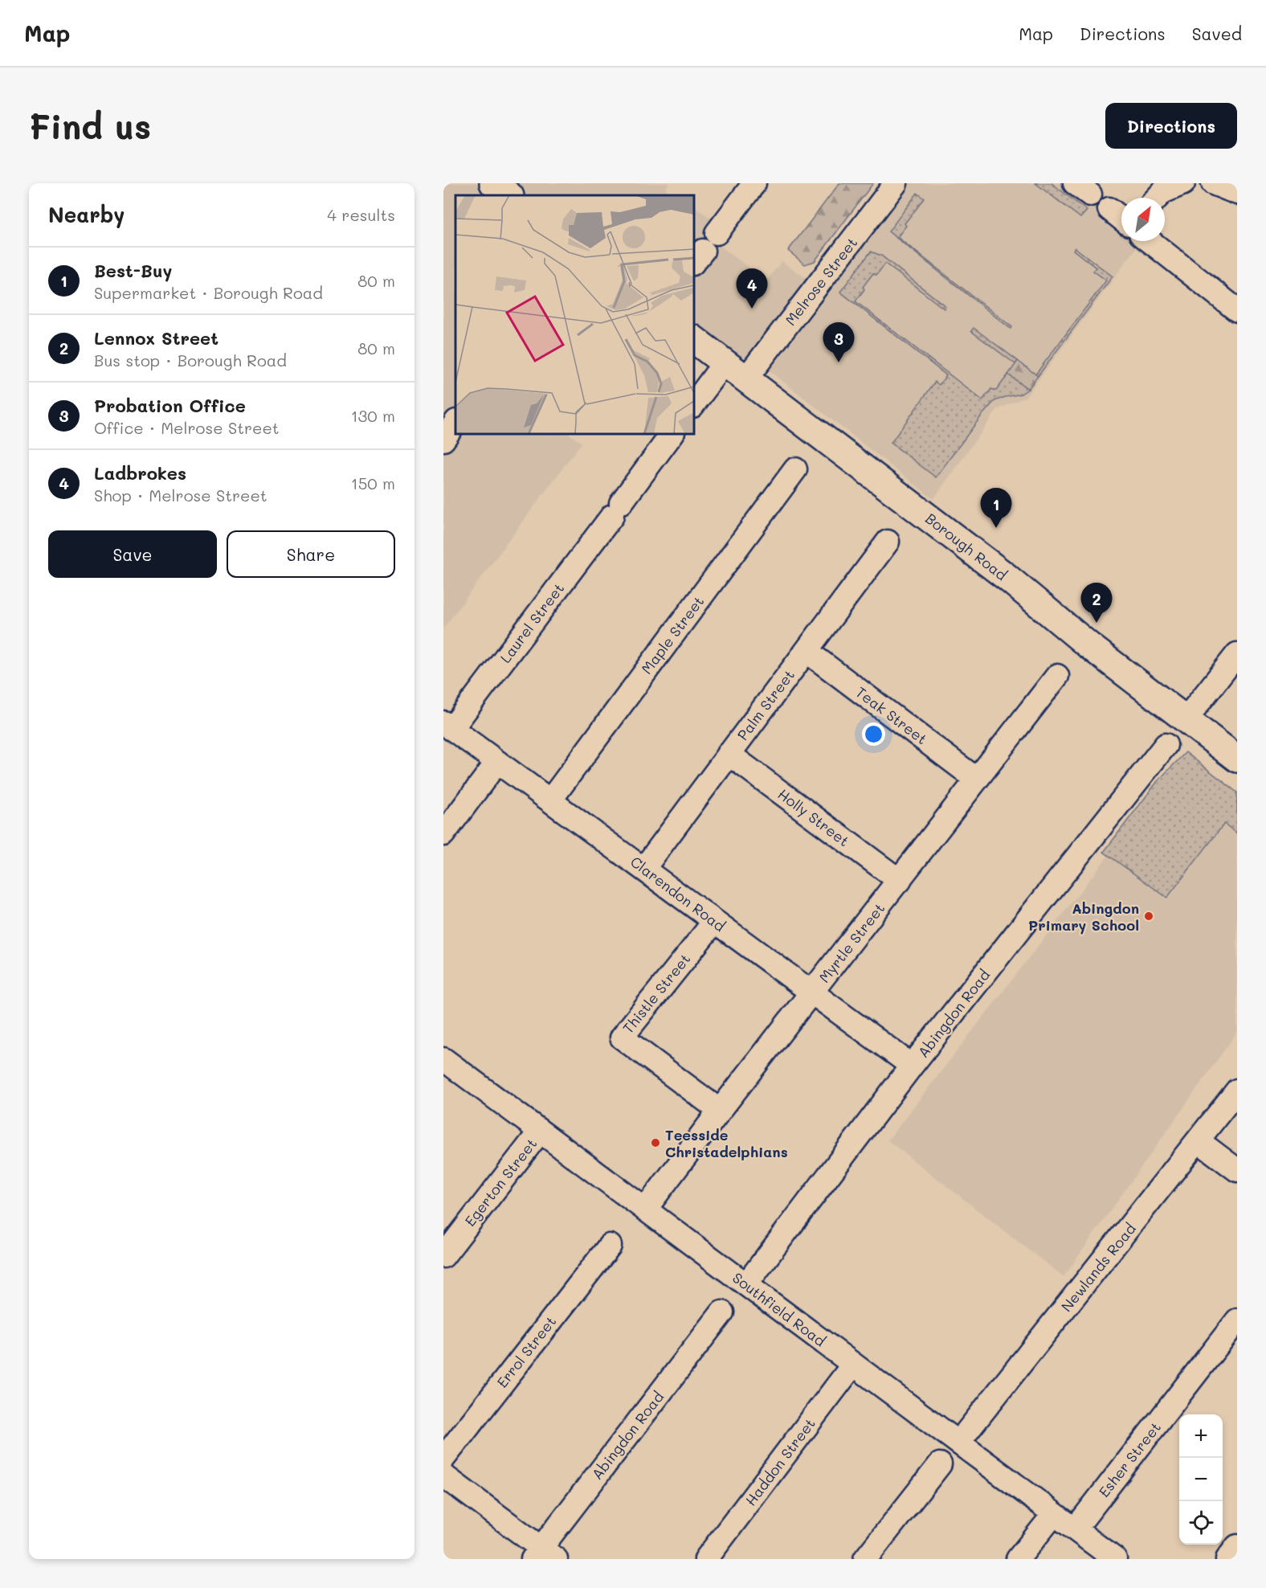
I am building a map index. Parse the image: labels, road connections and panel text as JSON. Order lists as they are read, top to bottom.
{
  "streets": {
    "street": [
      "Melrose Street",
      "Borough Road",
      "Laurel Street",
      "Maple Street",
      "Palm Street",
      "Teak Street",
      "Holly Street",
      "Clarendon Road",
      "Myrtle Street",
      "Thistle Street",
      "Abingdon Road",
      "Egerton Street",
      "Newlands Road",
      "Southfield Road",
      "Errol Street",
      "Esher Street",
      "Haddon Street"
    ]
  },
  "crossings": [
    ["Melrose Street", "Borough Road"],
    ["Laurel Street", "Clarendon Road"],
    ["Maple Street", "Clarendon Road"],
    ["Palm Street", "Teak Street"],
    ["Palm Street", "Holly Street"],
    ["Palm Street", "Clarendon Road"],
    ["Teak Street", "Myrtle Street"],
    ["Holly Street", "Myrtle Street"],
    ["Clarendon Road", "Myrtle Street"],
    ["Clarendon Road", "Thistle Street"],
    ["Clarendon Road", "Abingdon Road"],
    ["Myrtle Street", "Thistle Street"],
    ["Myrtle Street", "Southfield Road"],
    ["Abingdon Road", "Southfield Road"],
    ["Egerton Street", "Southfield Road"],
    ["Newlands Road", "Southfield Road"],
    ["Southfield Road", "Esher Street"],
    ["Southfield Road", "Haddon Street"]
  ],
  "places": ["Abingdon Primary School", "Teesside Christadelphians"],
  "north": "top right",
  "page": {
    "header": "Map",
    "nav": ["Map", "Directions", "Saved"],
    "buttons": [
      "Directions",
      ["Save", "Share"]
    ],
    "title": "Find us",
    "heading": ["Nearby", "4 results"],
    "list": [
      {
        "mark": "1",
        "name": "Best-Buy",
        "note": "Supermarket · Borough Road",
        "value": "80 m"
      },
      {
        "mark": "2",
        "name": "Lennox Street",
        "note": "Bus stop · Borough Road",
        "value": "80 m"
      },
      {
        "mark": "3",
        "name": "Probation Office",
        "note": "Office · Melrose Street",
        "value": "130 m"
      },
      {
        "mark": "4",
        "name": "Ladbrokes",
        "note": "Shop · Melrose Street",
        "value": "150 m"
      }
    ],
    "pins": [
      "4",
      "3",
      "1",
      "2"
    ],
    "map_buttons": ["+", "−"]
  }
}
